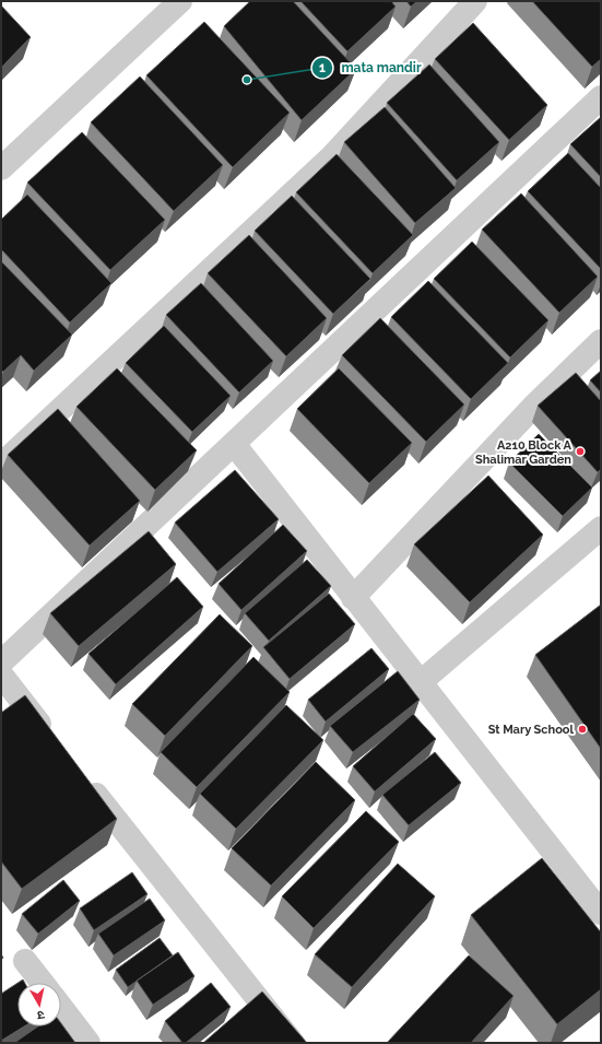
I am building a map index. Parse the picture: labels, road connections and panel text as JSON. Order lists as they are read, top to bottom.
{
  "places": ["mata mandir", "A210 Block A Shalimar Garden", "St Mary School"],
  "north": "bottom"
}
